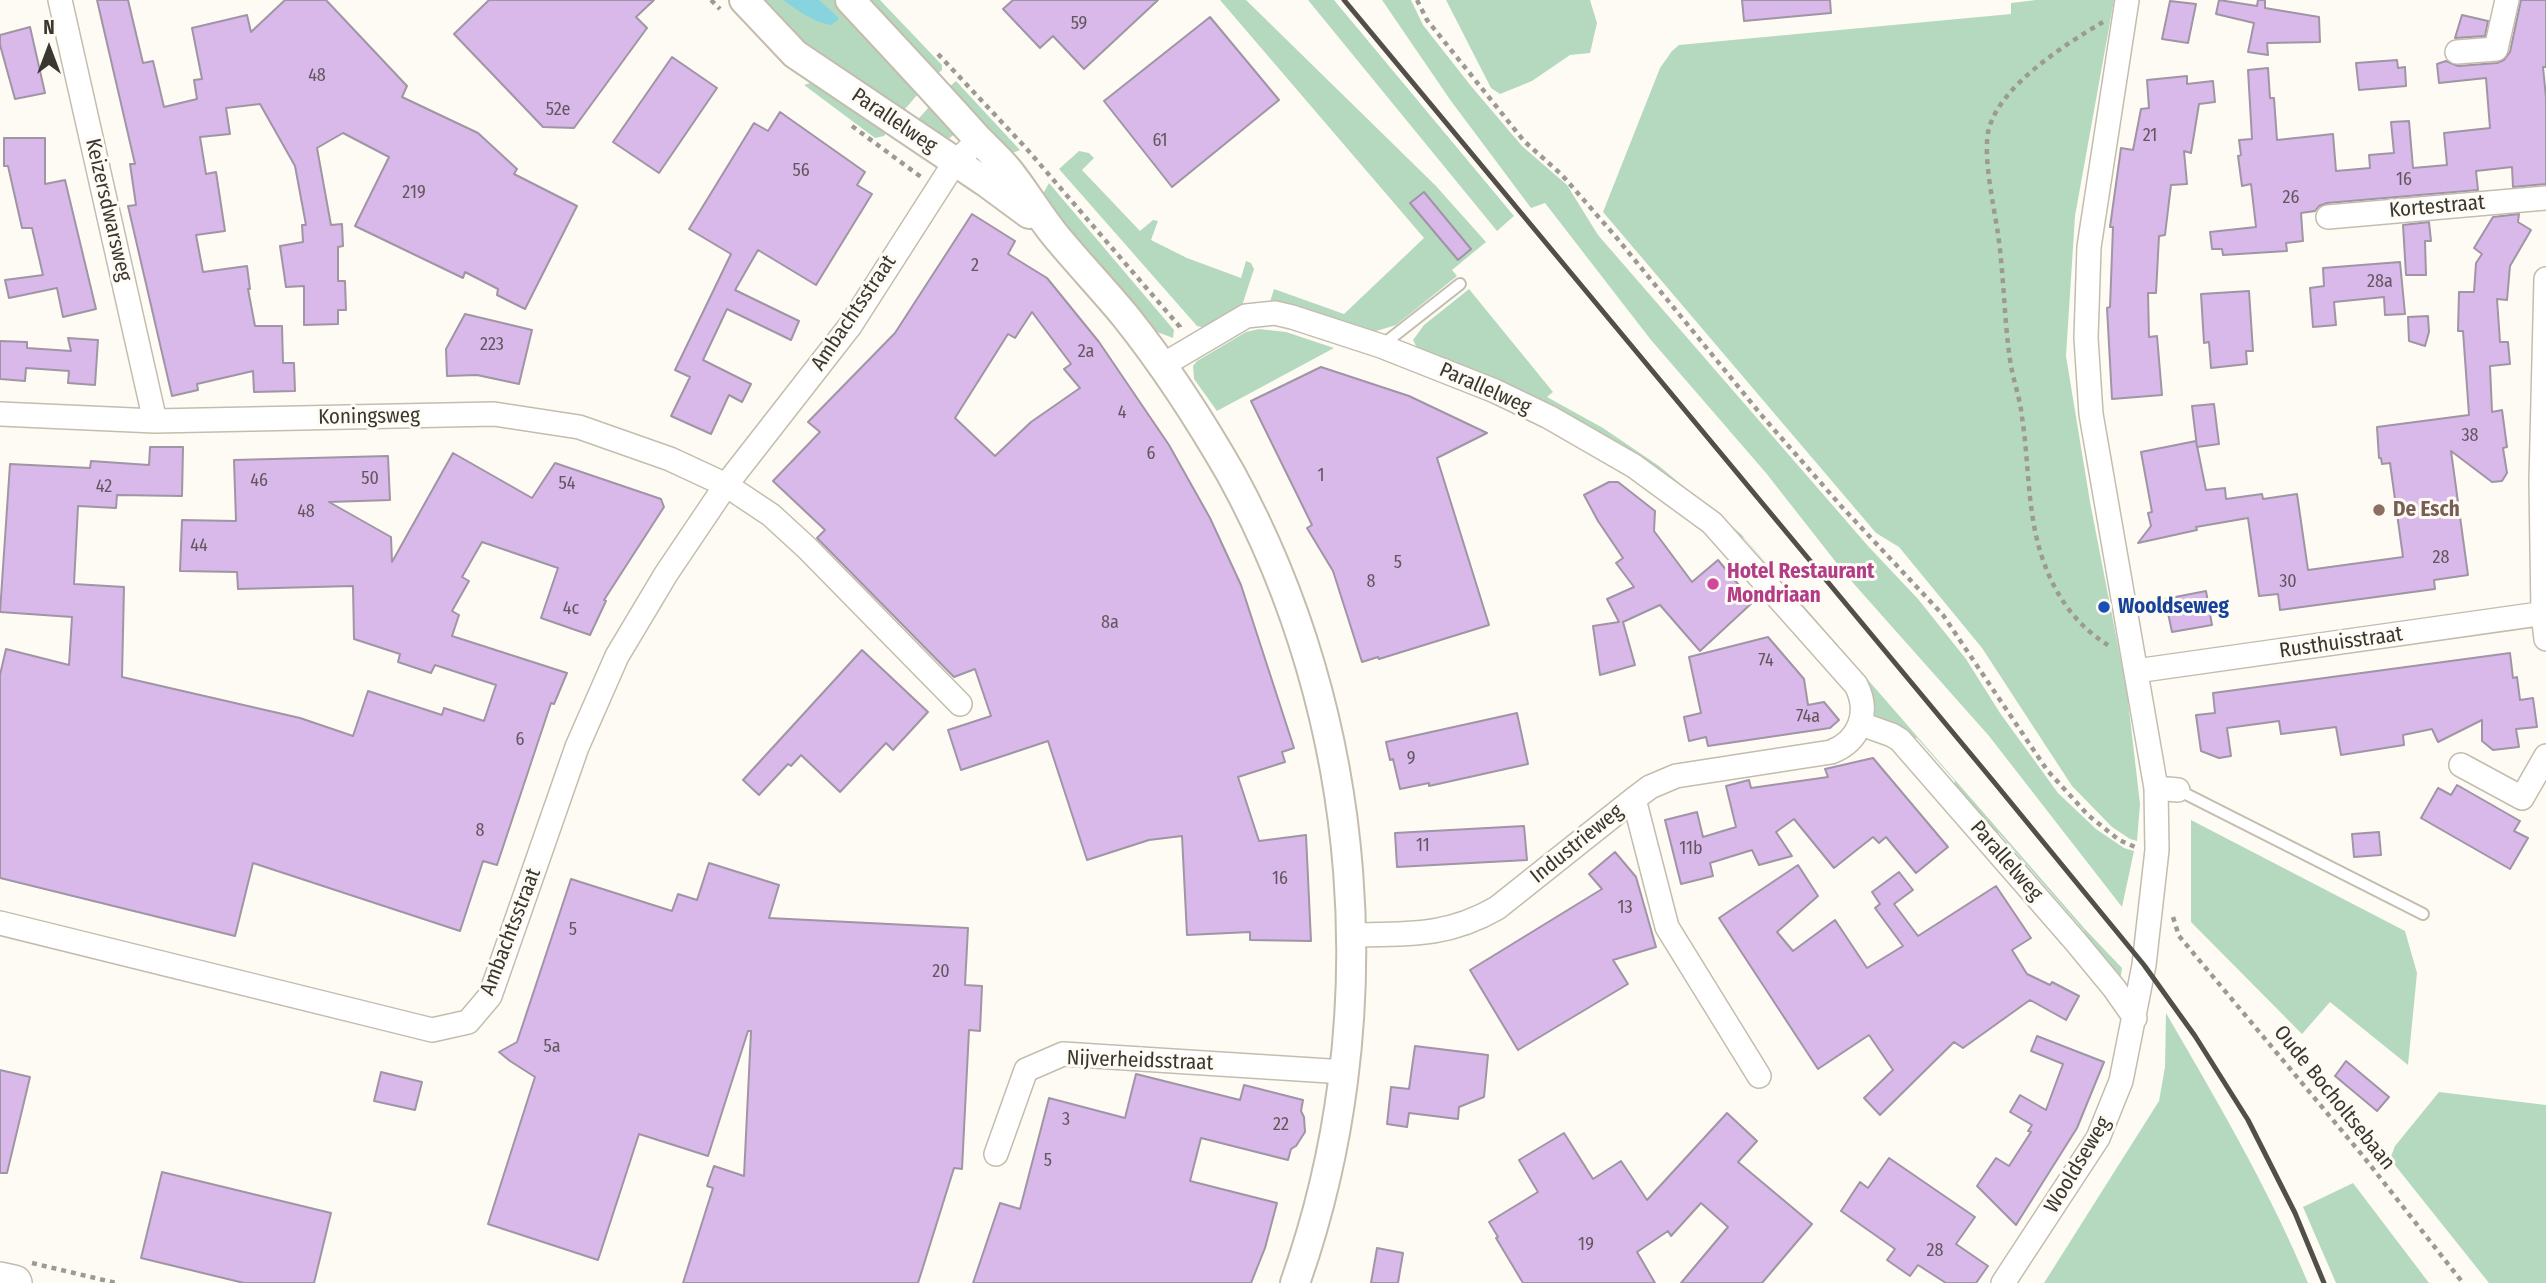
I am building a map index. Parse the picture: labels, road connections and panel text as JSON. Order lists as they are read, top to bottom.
{
  "streets": {
    "street": [
      "Parallelweg",
      "Kortestraat",
      "Keizersdwarsweg",
      "Ambachtsstraat",
      "Koningsweg",
      "Rusthuisstraat",
      "Industrieweg",
      "Nijverheidsstraat",
      "Wooldseweg"
    ],
    "path": ["Oude Bocholtsebaan"]
  },
  "crossings": [
    ["Parallelweg", "Ambachtsstraat"],
    ["Parallelweg", "Wooldseweg"],
    ["Keizersdwarsweg", "Koningsweg"],
    ["Ambachtsstraat", "Koningsweg"],
    ["Rusthuisstraat", "Wooldseweg"]
  ],
  "places": ["De Esch", "Hotel Restaurant Mondriaan", "Wooldseweg"],
  "house_numbers": [
    "59",
    "48",
    "52e",
    "21",
    "61",
    "56",
    "16",
    "219",
    "26",
    "2",
    "28a",
    "223",
    "2a",
    "4",
    "38",
    "6",
    "1",
    "50",
    "46",
    "54",
    "42",
    "48",
    "44",
    "28",
    "5",
    "8",
    "30",
    "4c",
    "8a",
    "74",
    "74a",
    "6",
    "9",
    "8",
    "11",
    "11b",
    "16",
    "13",
    "5",
    "20",
    "5a",
    "3",
    "22",
    "5",
    "19",
    "28"
  ],
  "north": "top"
}
